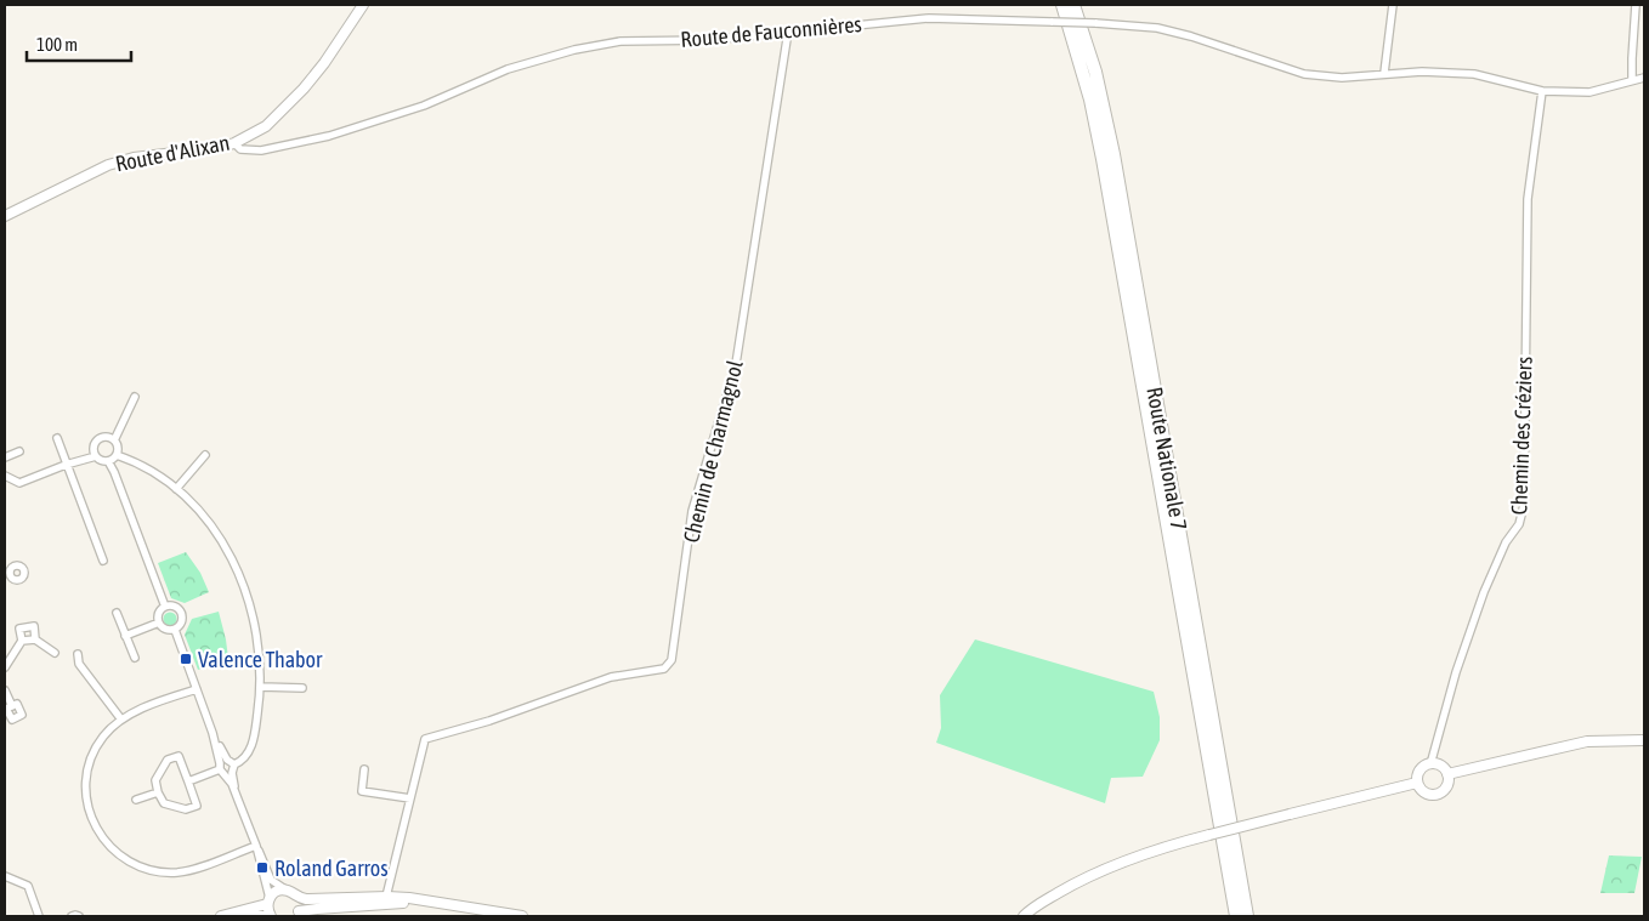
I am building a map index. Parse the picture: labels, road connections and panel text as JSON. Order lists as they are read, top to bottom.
{
  "streets": {
    "highway": ["Route Nationale 7"],
    "main road": ["Route d'Alixan"],
    "street": ["Route de Fauconnières", "Chemin des Créziers", "Chemin de Charmagnol"]
  },
  "crossings": [
    ["Route de Fauconnières", "Route d'Alixan"],
    ["Route de Fauconnières", "Chemin des Créziers"],
    ["Route de Fauconnières", "Chemin de Charmagnol"]
  ],
  "places": {
    "transit": ["Valence Thabor", "Roland Garros"]
  },
  "scale_bar": "100 m"
}
